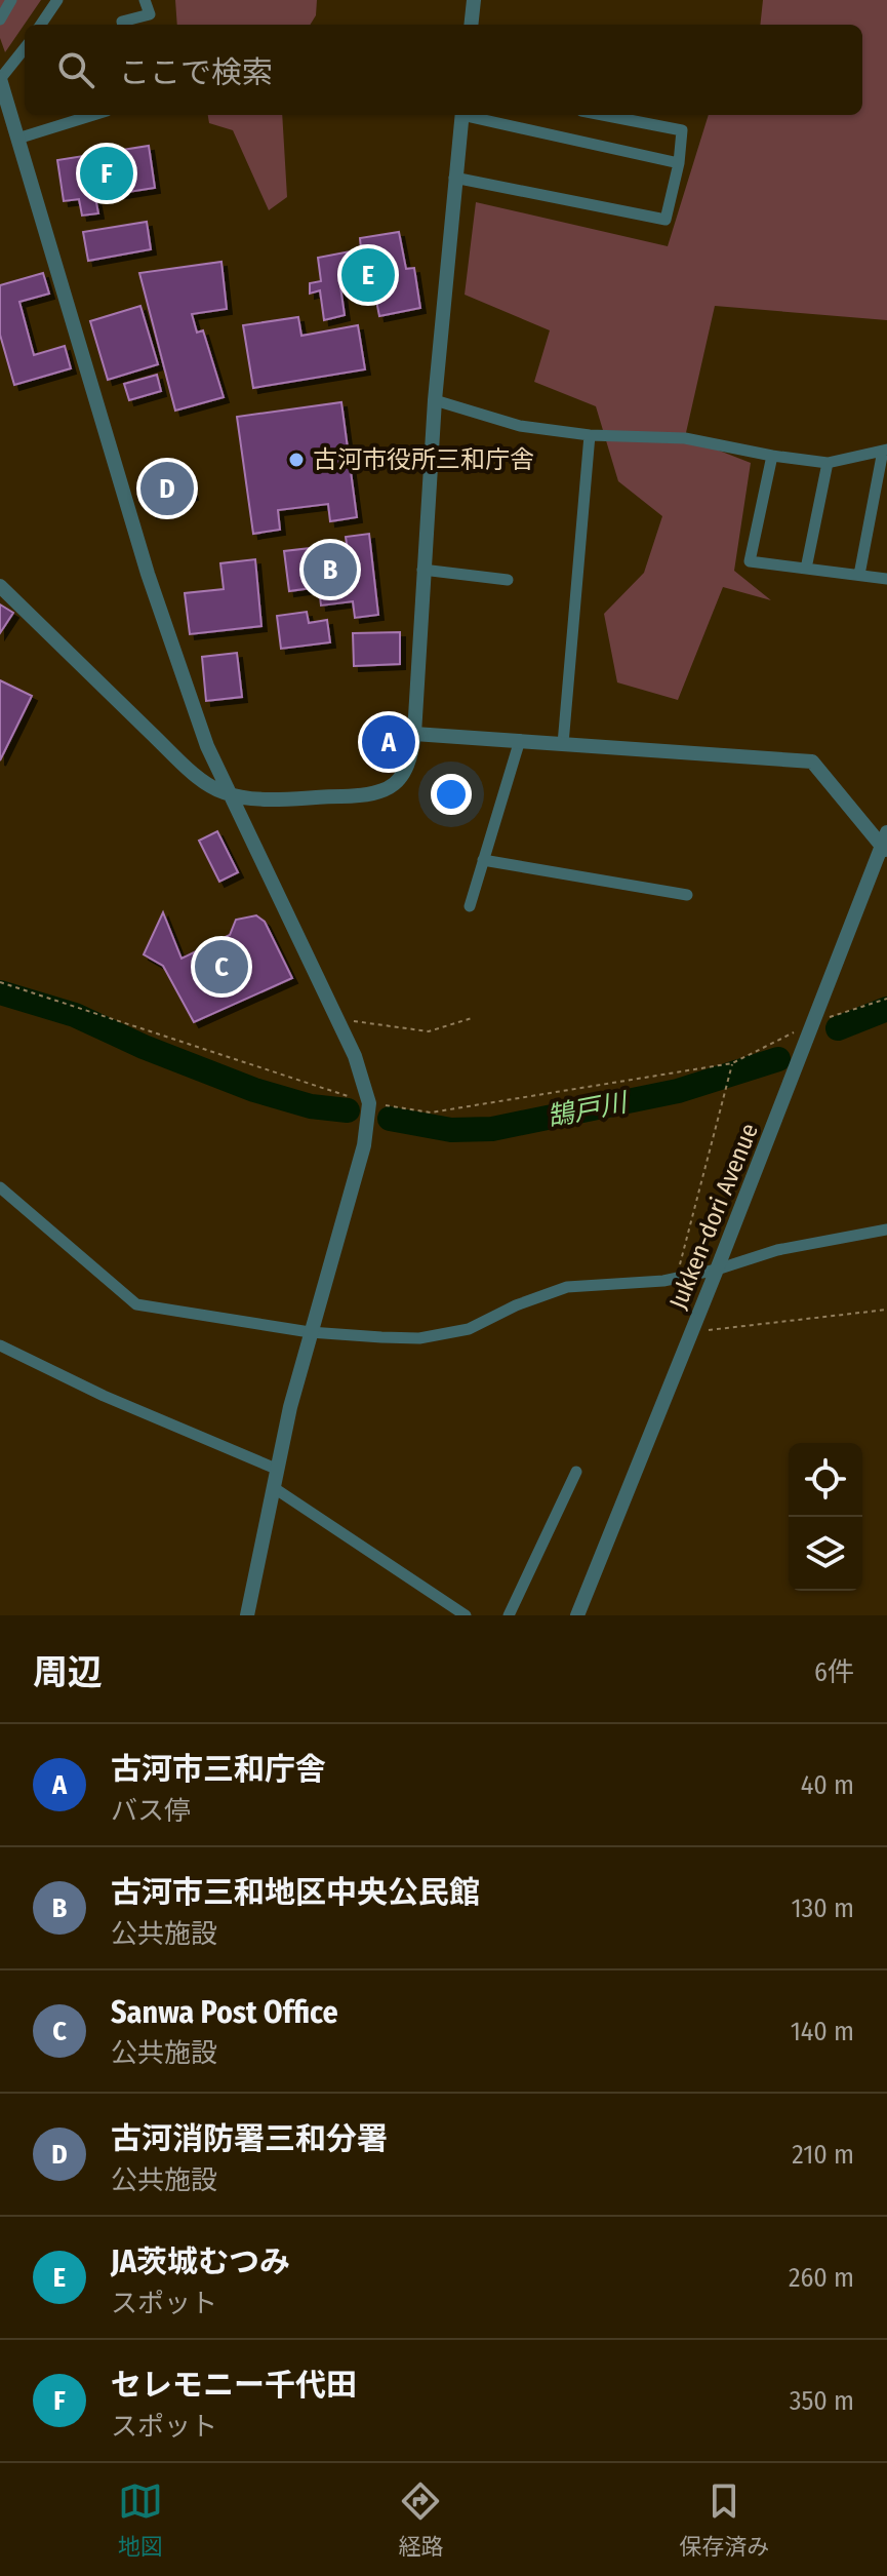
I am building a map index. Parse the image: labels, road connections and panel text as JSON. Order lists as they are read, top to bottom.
{
  "streets": {
    "street": ["Jukken-dori Avenue"]
  },
  "water": ["鵠戸川"],
  "places": ["古河市役所三和庁舎"],
  "page": {
    "search": "ここで検索",
    "pins": [
      "F",
      "E",
      "D",
      "B",
      "A",
      "C"
    ],
    "heading": ["周辺", "6件"],
    "list": [
      {
        "mark": "A",
        "name": "古河市三和庁舎",
        "note": "バス停",
        "value": "40 m"
      },
      {
        "mark": "B",
        "name": "古河市三和地区中央公民館",
        "note": "公共施設",
        "value": "130 m"
      },
      {
        "mark": "C",
        "name": "Sanwa Post Office",
        "note": "公共施設",
        "value": "140 m"
      },
      {
        "mark": "D",
        "name": "古河消防署三和分署",
        "note": "公共施設",
        "value": "210 m"
      },
      {
        "mark": "E",
        "name": "JA茨城むつみ",
        "note": "スポット",
        "value": "260 m"
      },
      {
        "mark": "F",
        "name": "セレモニー千代田",
        "note": "スポット",
        "value": "350 m"
      }
    ],
    "nav": ["地図", "経路", "保存済み"]
  }
}
